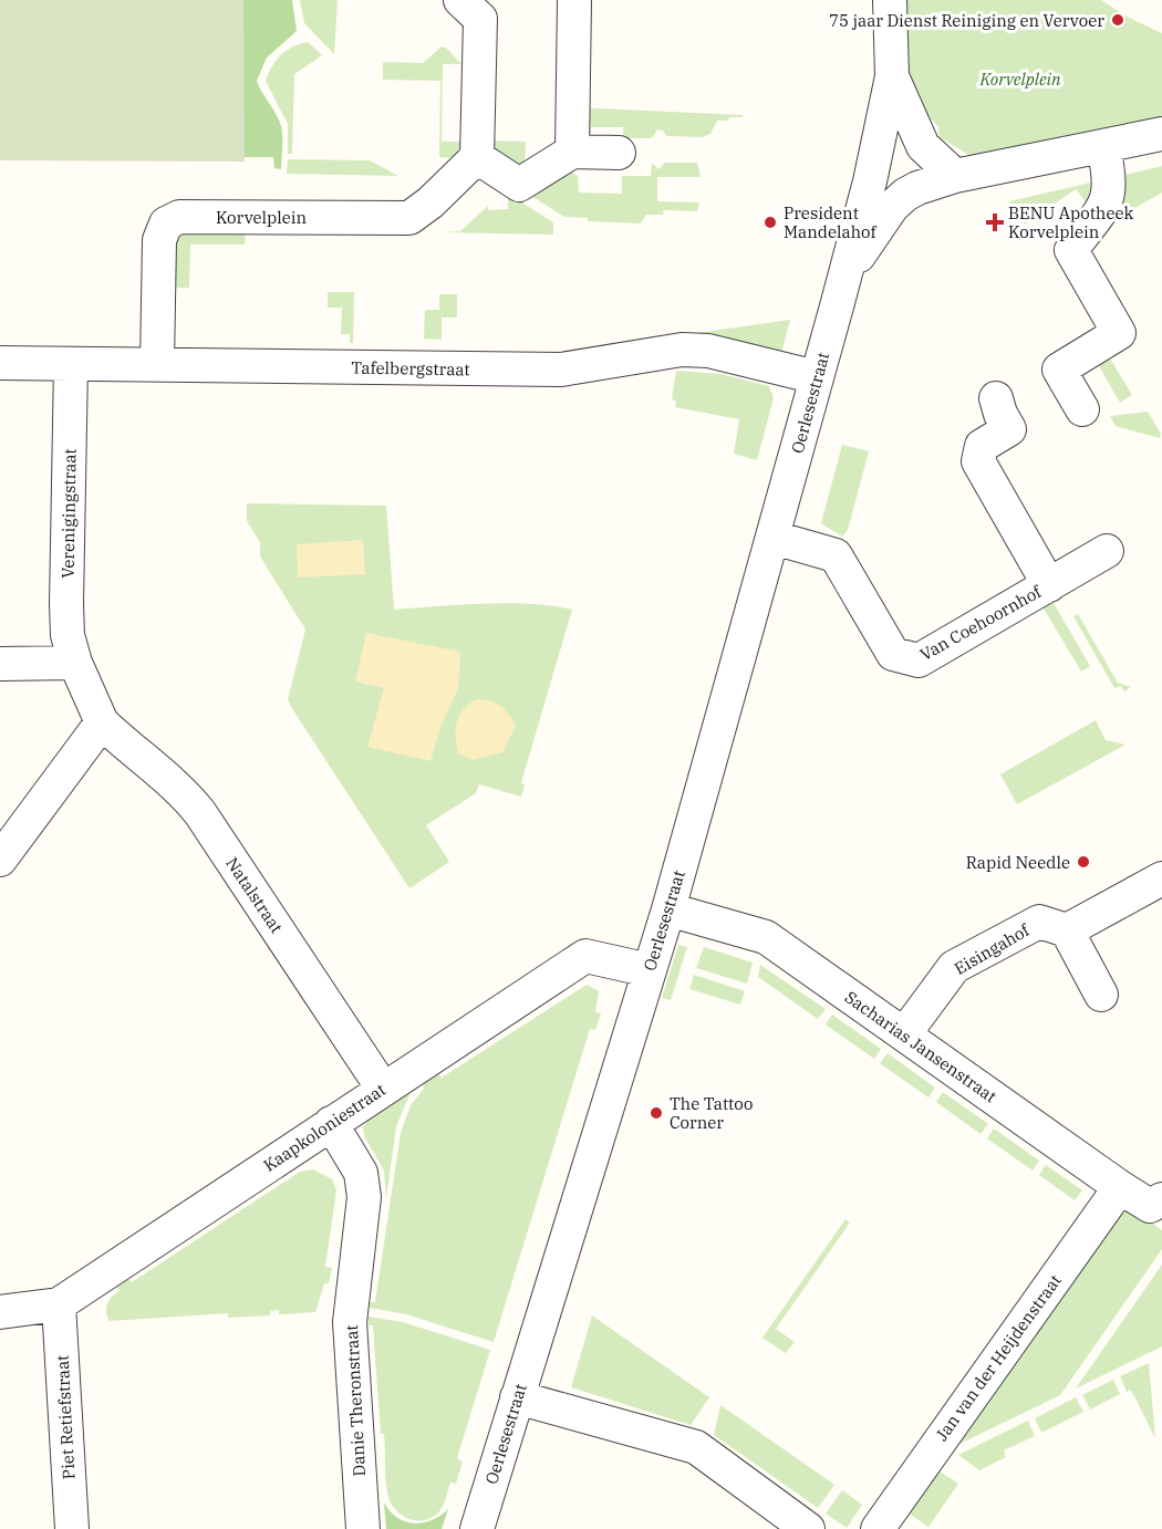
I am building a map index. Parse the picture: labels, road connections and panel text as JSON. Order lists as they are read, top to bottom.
{
  "streets": {
    "street": [
      "Korvelplein",
      "Tafelbergstraat",
      "Oerlesestraat",
      "Verenigingstraat",
      "Van Coehoornhof",
      "Natalstraat",
      "Eisingahof",
      "Sacharias Jansenstraat",
      "Kaapkoloniestraat",
      "Jan van der Heijdenstraat",
      "Danie Theronstraat",
      "Piet Retiefstraat"
    ]
  },
  "crossings": [
    ["Korvelplein", "Tafelbergstraat"],
    ["Tafelbergstraat", "Oerlesestraat"],
    ["Tafelbergstraat", "Verenigingstraat"],
    ["Oerlesestraat", "Van Coehoornhof"],
    ["Oerlesestraat", "Sacharias Jansenstraat"],
    ["Oerlesestraat", "Kaapkoloniestraat"],
    ["Verenigingstraat", "Natalstraat"],
    ["Natalstraat", "Kaapkoloniestraat"],
    ["Eisingahof", "Sacharias Jansenstraat"],
    ["Sacharias Jansenstraat", "Jan van der Heijdenstraat"],
    ["Kaapkoloniestraat", "Danie Theronstraat"],
    ["Kaapkoloniestraat", "Piet Retiefstraat"]
  ],
  "parks": ["Korvelplein"],
  "places": {
    "other": [
      "75 jaar Dienst Reiniging en Vervoer",
      "President Mandelahof",
      "Rapid Needle",
      "The Tattoo Corner"
    ],
    "health": ["BENU Apotheek Korvelplein"]
  }
}
